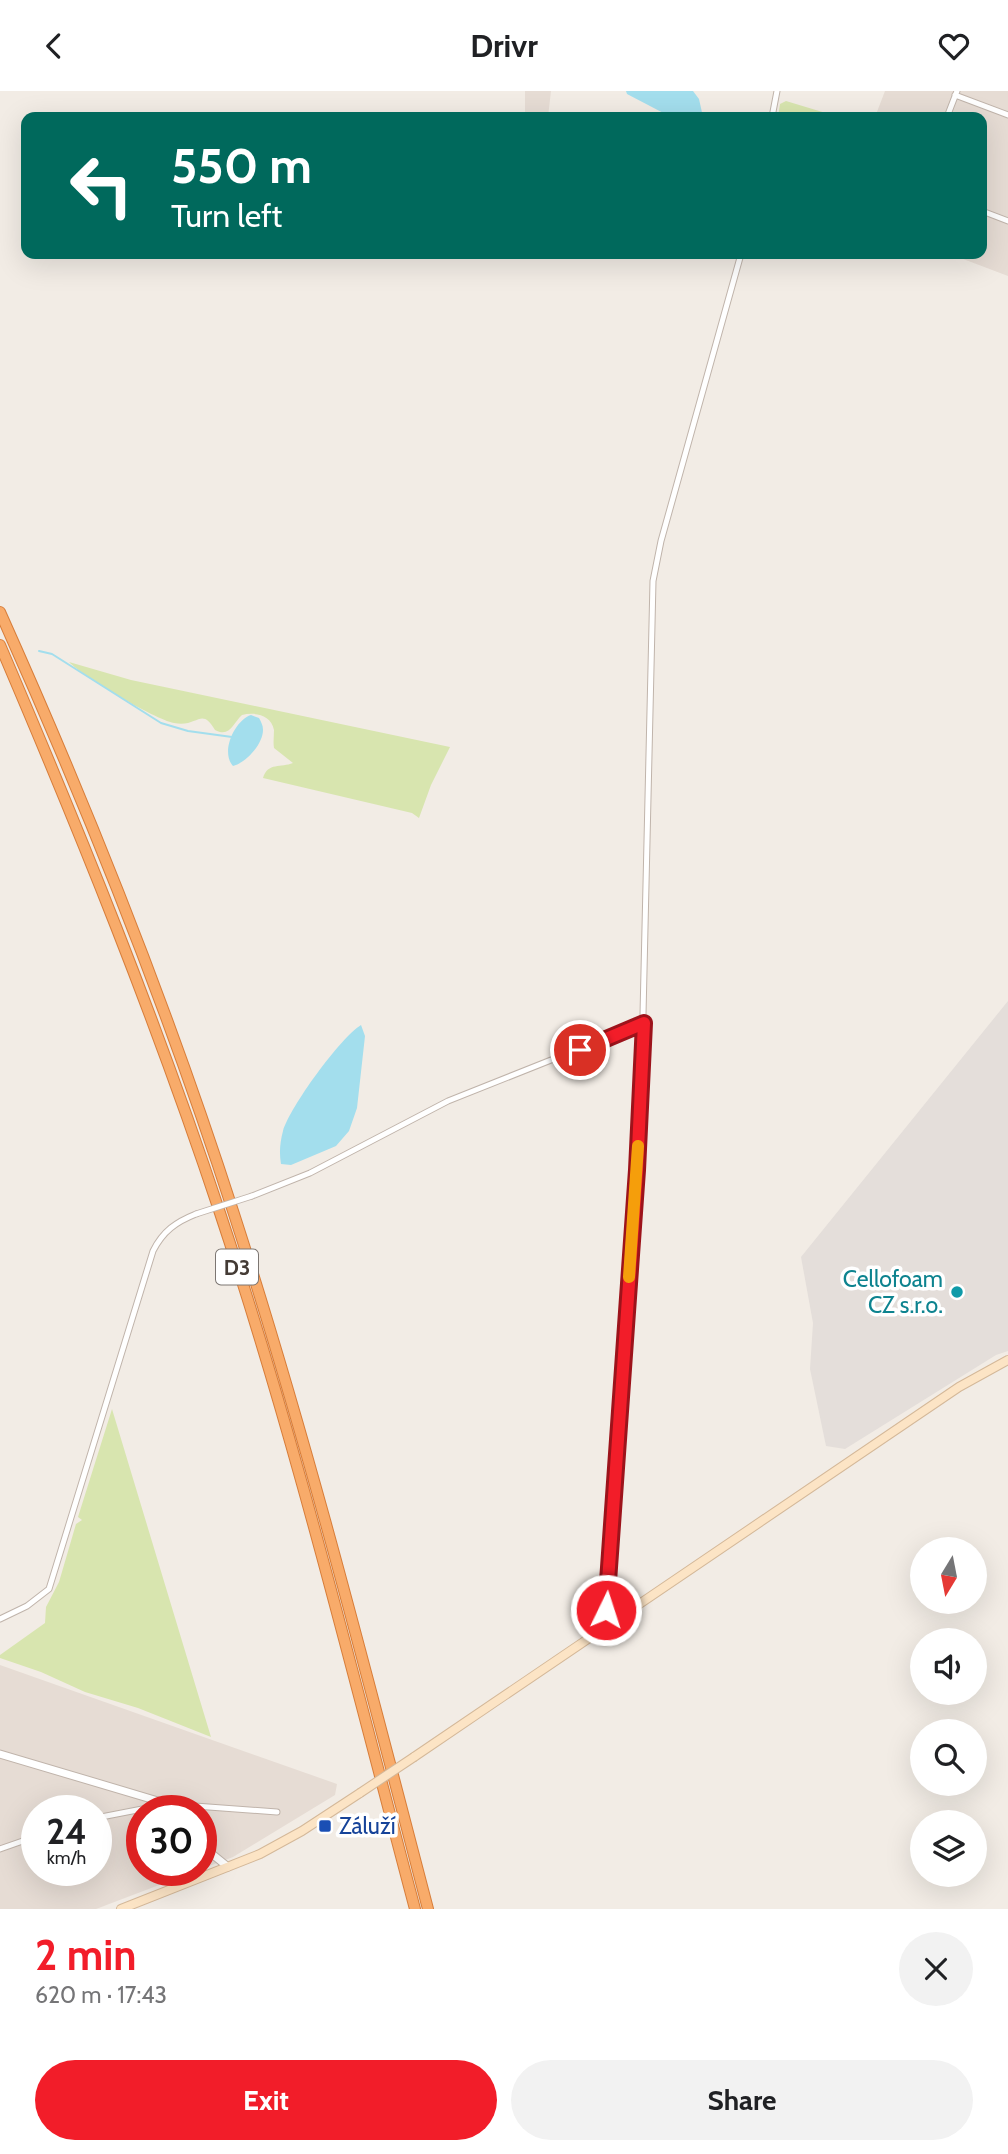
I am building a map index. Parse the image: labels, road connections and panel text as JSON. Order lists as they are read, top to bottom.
{
  "streets": {
    "highway": ["D3"]
  },
  "places": {
    "other": ["Cellofoam CZ s.r.o."],
    "transit": ["Záluží"]
  },
  "north": "bottom",
  "page": {
    "header": "Drivr",
    "turn": ["550 m", "Turn left"],
    "speed": "24 km/h",
    "limit": "30",
    "heading": ["2 min", "620 m · 17:43"],
    "buttons": ["Exit", "Share"]
  }
}
